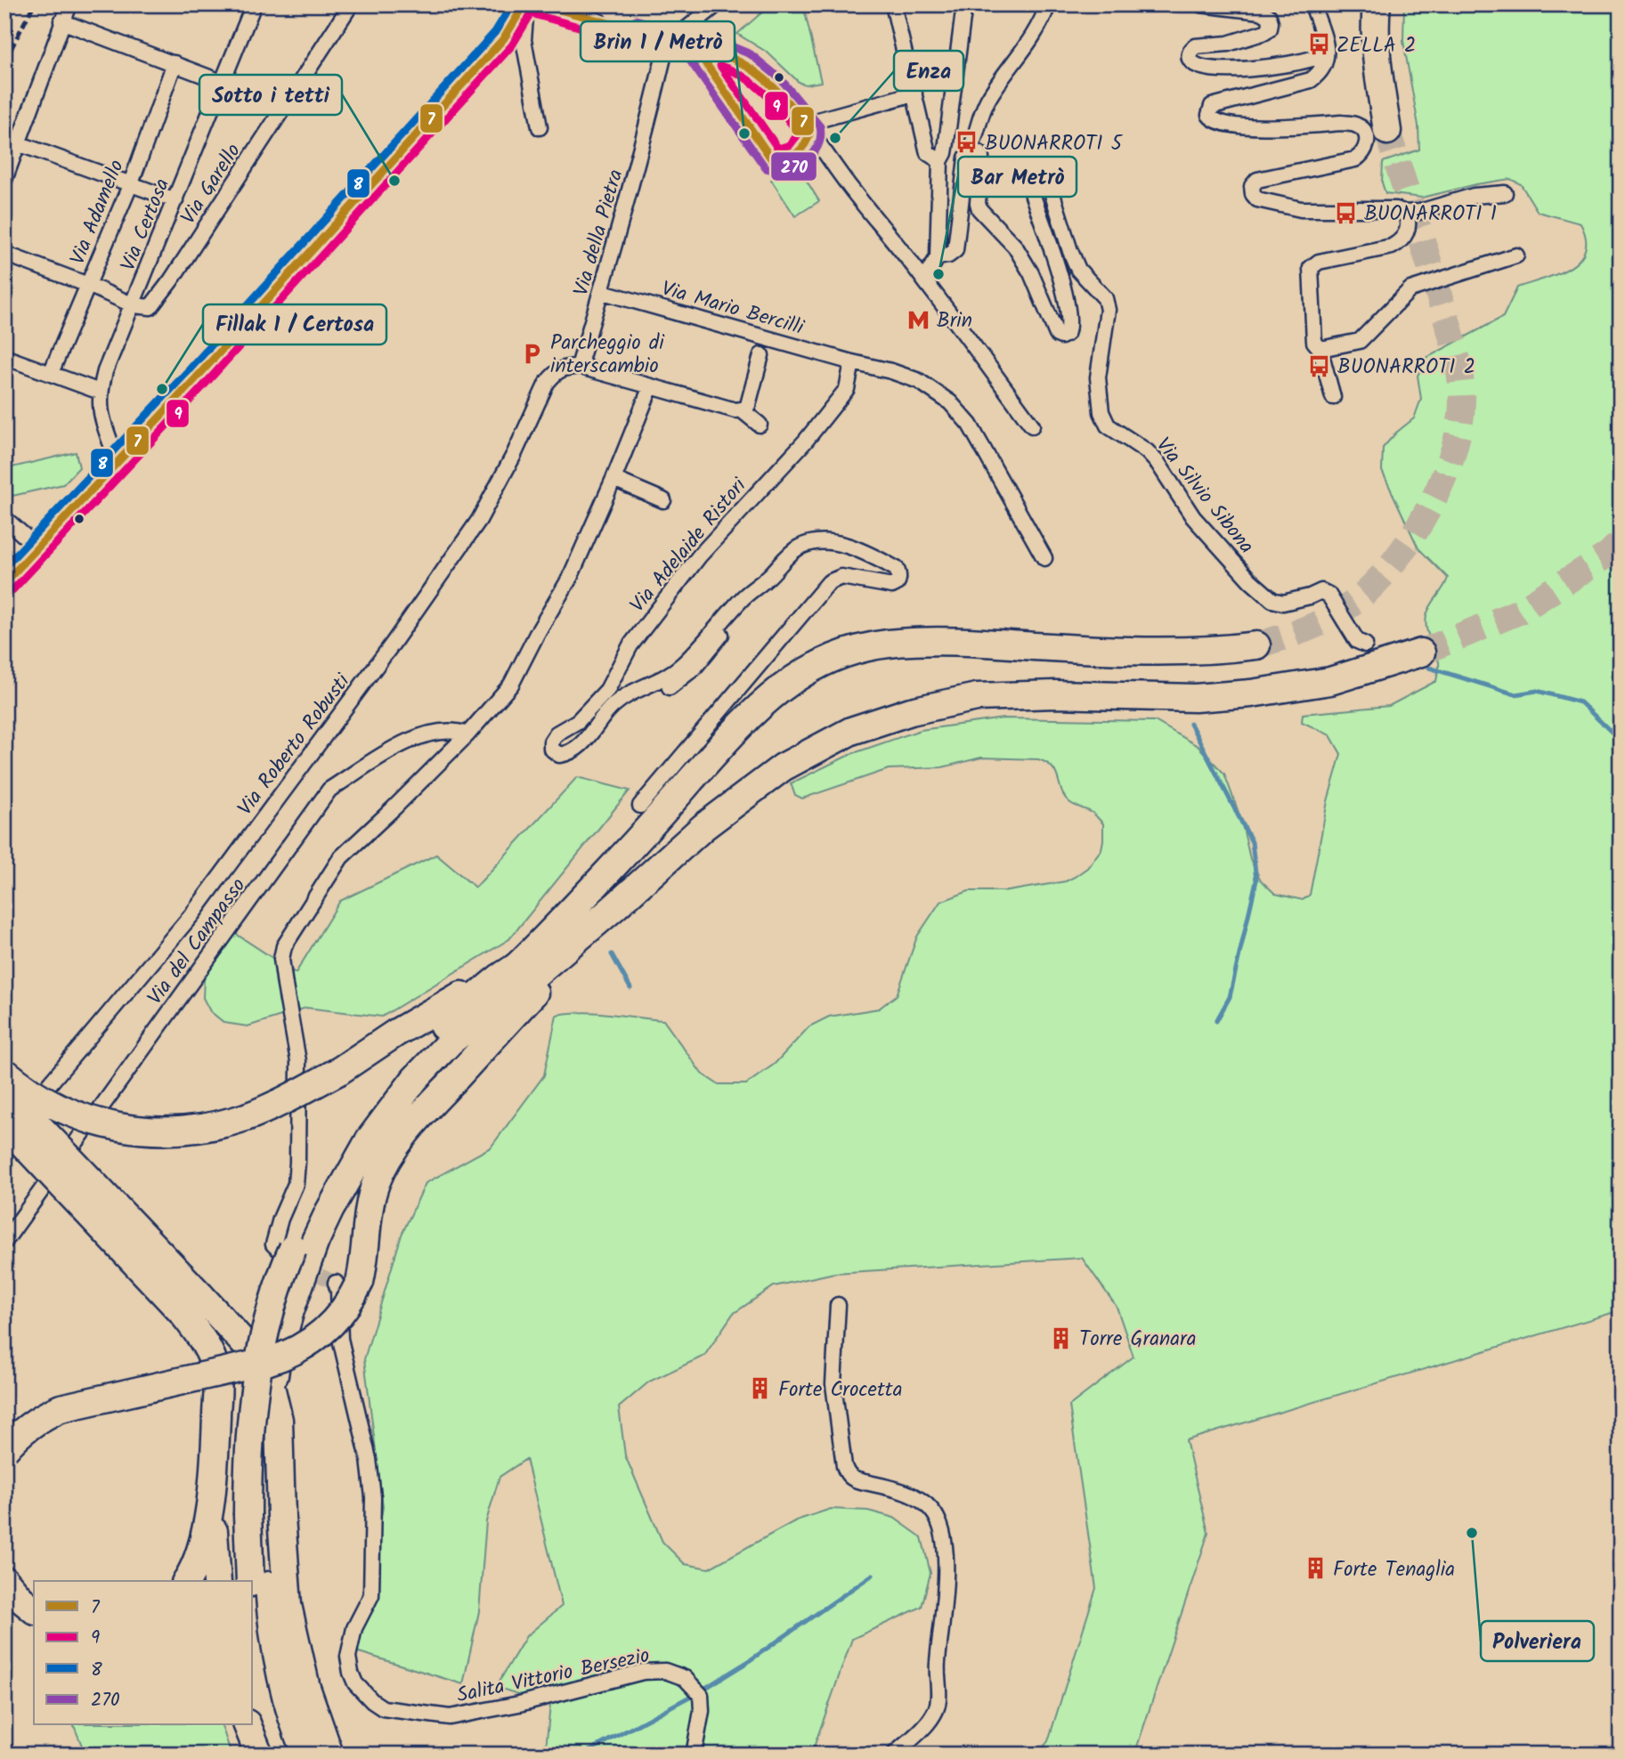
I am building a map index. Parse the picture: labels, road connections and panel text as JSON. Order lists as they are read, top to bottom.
{
  "streets": {
    "street": [
      "Via Garello",
      "Via Adamello",
      "Via Certosa",
      "Via della Pietra",
      "Via Mario Bercilli",
      "Via Silvio Sibona",
      "Via Adelaide Ristori",
      "Via Roberto Robusti",
      "Via del Campasso",
      "Salita Vittorio Bersezio"
    ]
  },
  "crossings": [
    ["Via Garello", "Via Certosa"],
    ["Via della Pietra", "Via Mario Bercilli"],
    ["Via della Pietra", "Via Roberto Robusti"],
    ["Via Mario Bercilli", "Via Adelaide Ristori"]
  ],
  "places": {
    "bus stop": [
      "ZELLA 2",
      "BUONARROTI 5",
      "BUONARROTI 1",
      "BUONARROTI 2"
    ],
    "other": [
      "Brin 1 / Metrò",
      "Enza",
      "Sotto i tetti",
      "Bar Metrò",
      "Fillak 1 / Certosa",
      "Polveriera"
    ],
    "metro station": ["Brin"],
    "parking": ["Parcheggio di interscambio"],
    "building": ["Torre Granara", "Forte Crocetta", "Forte Tenaglia"]
  },
  "lines": [
    "transit line 7",
    "transit line 8",
    "transit line 9",
    "transit line 270"
  ],
  "legend": [
    "7",
    "9",
    "8",
    "270"
  ]
}
